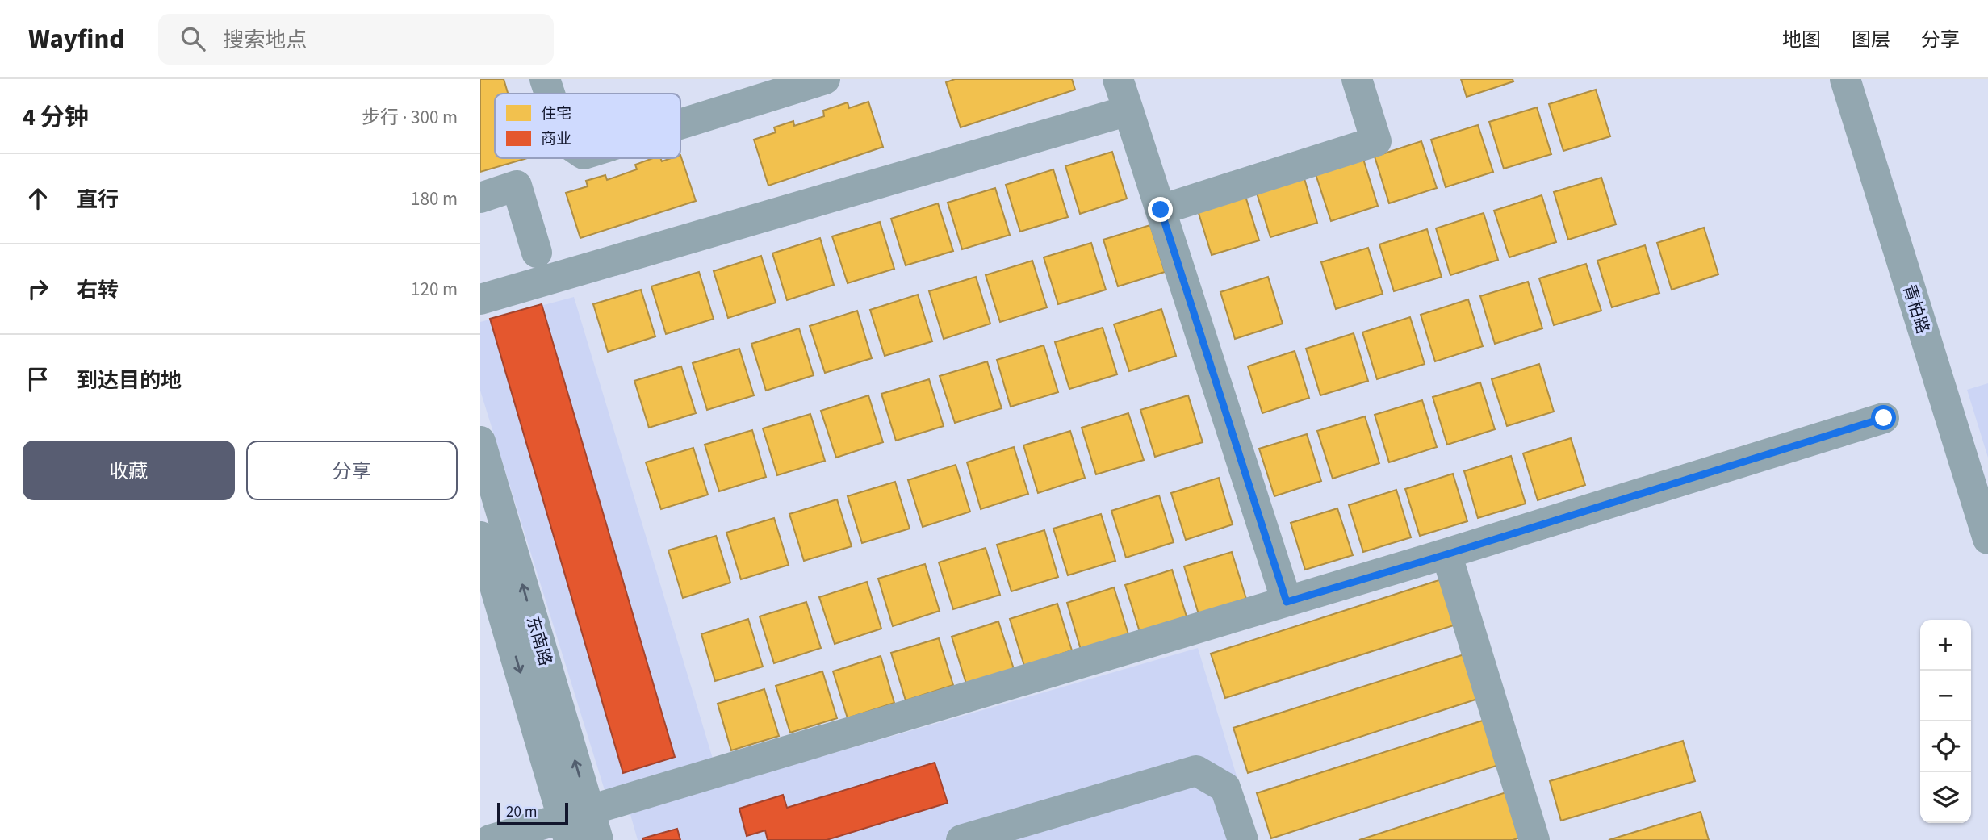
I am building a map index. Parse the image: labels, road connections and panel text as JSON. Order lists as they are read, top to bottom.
{
  "streets": {
    "street": ["青柏路", "东南路"]
  },
  "legend": ["住宅", "商业"],
  "scale_bar": "20 m",
  "page": {
    "header": "Wayfind",
    "search": "搜索地点",
    "nav": ["地图", "图层", "分享"],
    "heading": ["4 分钟", "步行 · 300 m"],
    "list": [
      ["直行", "180 m"],
      ["右转", "120 m"],
      "到达目的地"
    ],
    "buttons": ["收藏", "分享"],
    "map_buttons": ["+", "−"],
    "scale": "20 m"
  }
}
